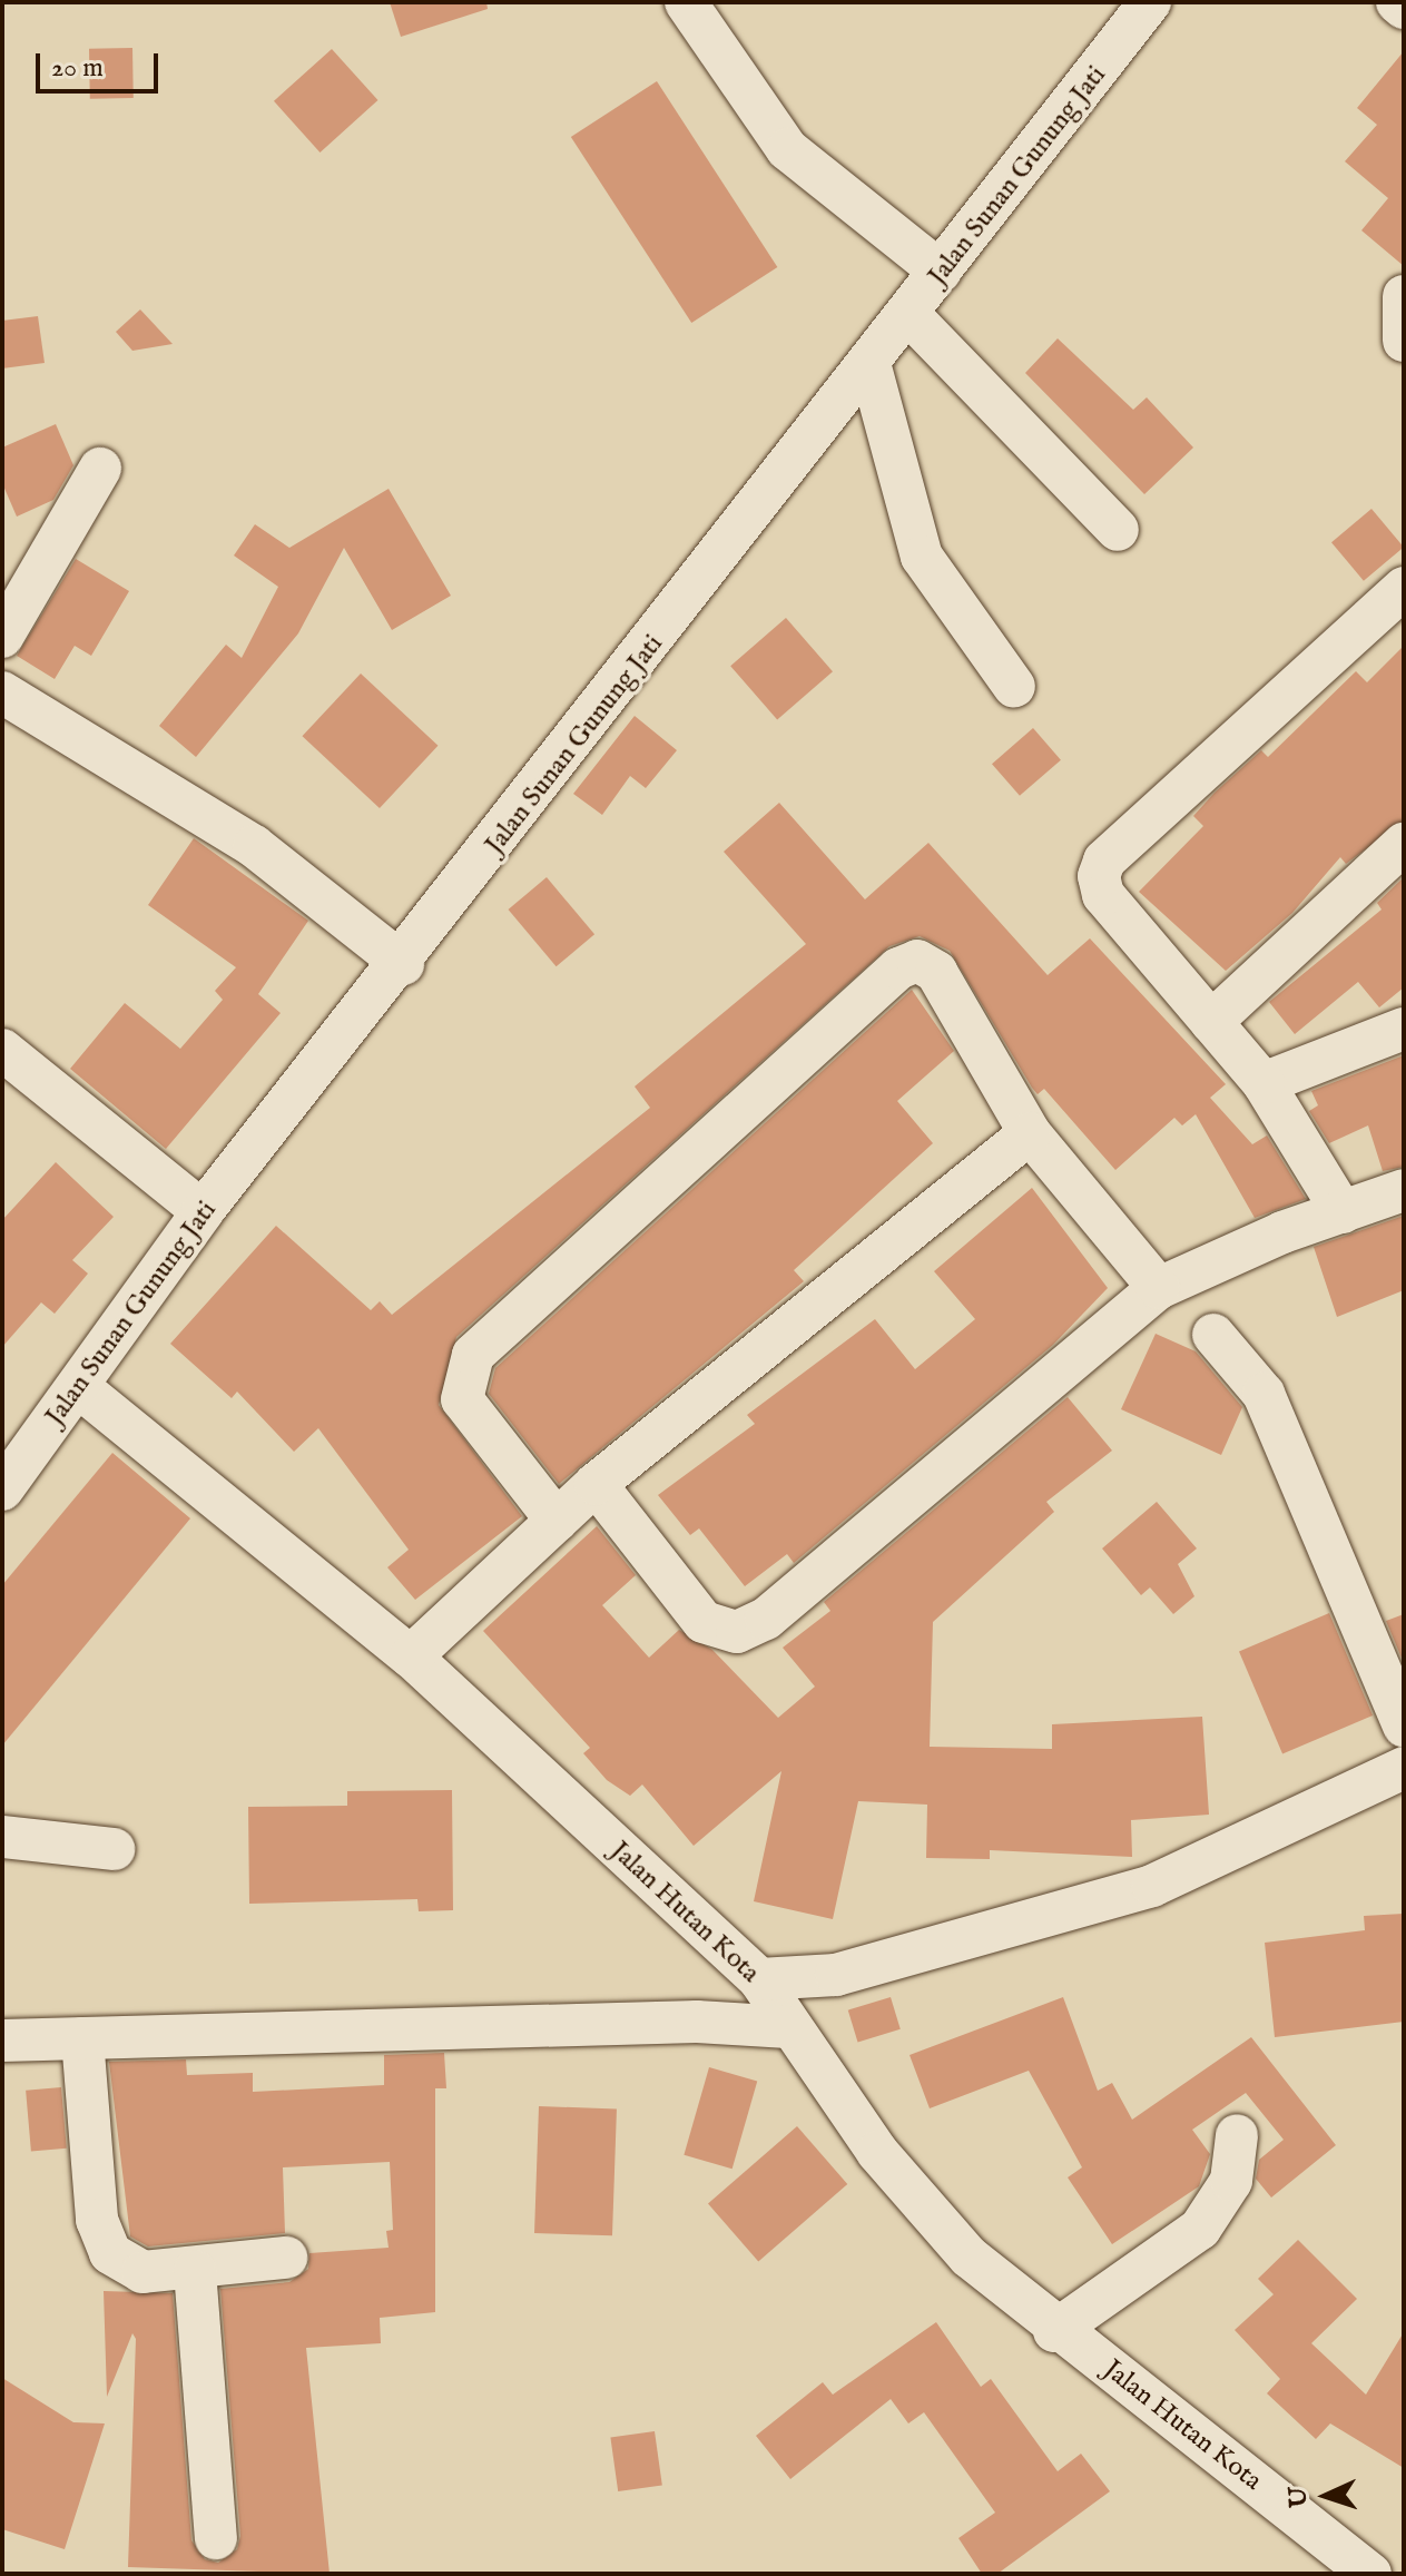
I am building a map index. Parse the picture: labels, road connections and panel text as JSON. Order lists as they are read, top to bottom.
{
  "streets": {
    "street": ["Jalan Sunan Gunung Jati", "Jalan Hutan Kota"]
  },
  "crossings": [
    ["Jalan Sunan Gunung Jati", "Jalan Hutan Kota"]
  ],
  "scale_bar": "20 m",
  "north": "left"
}
